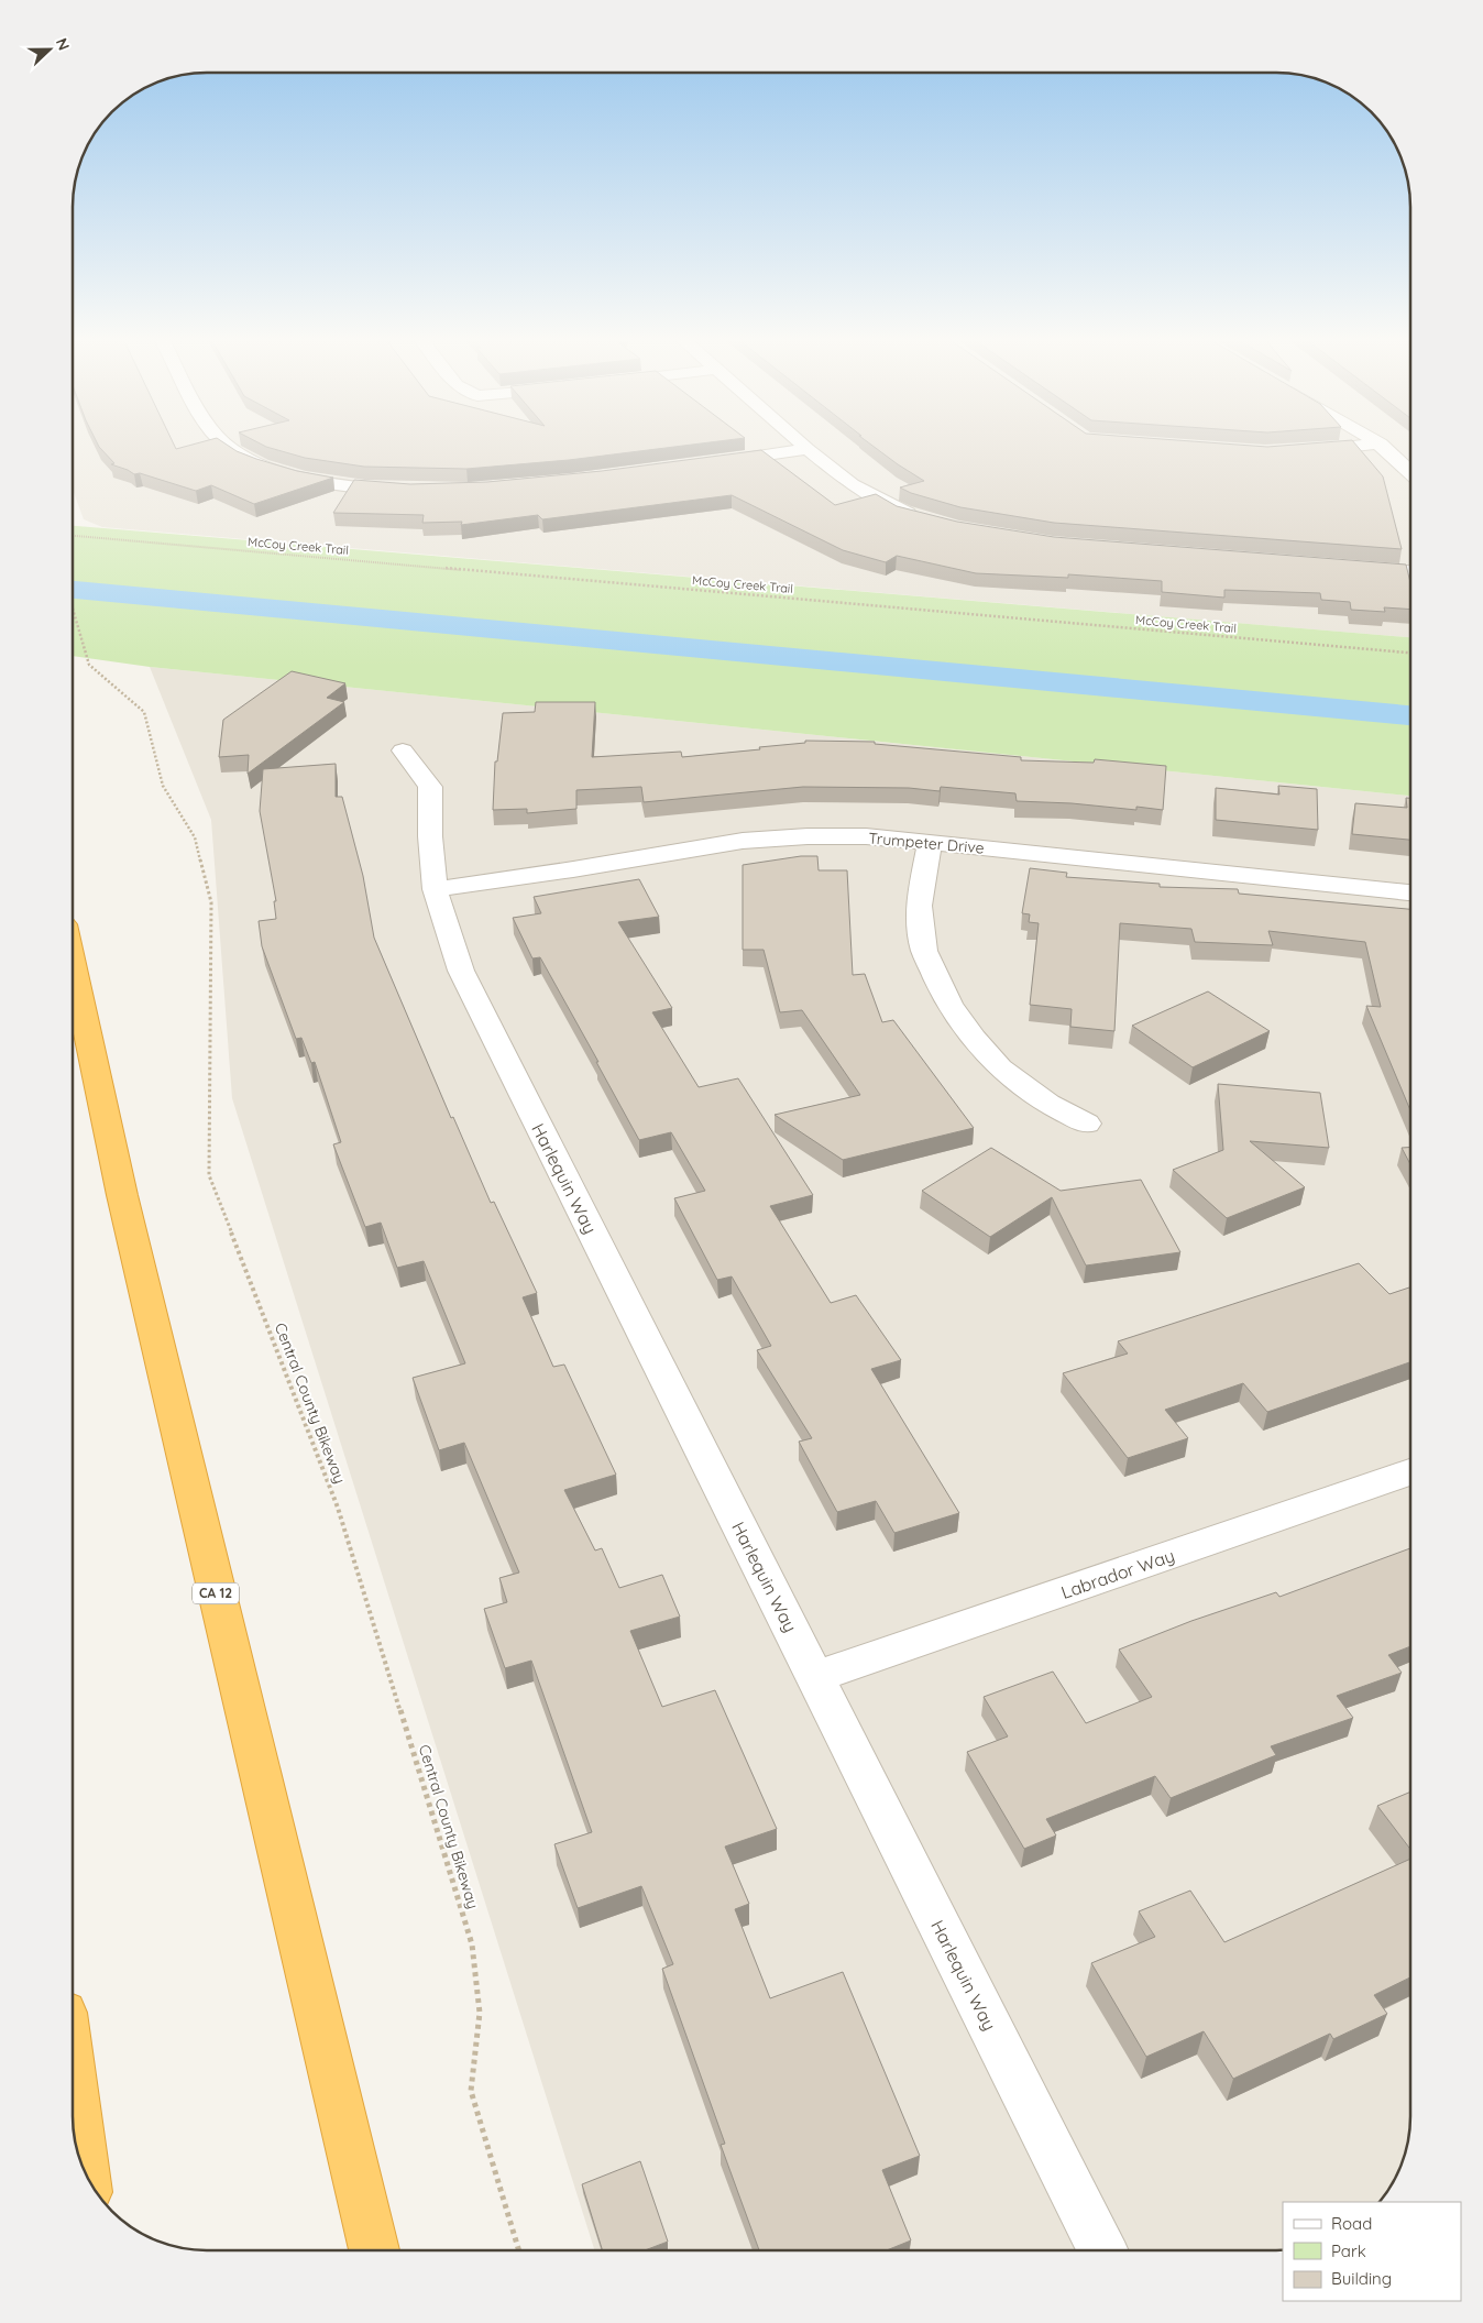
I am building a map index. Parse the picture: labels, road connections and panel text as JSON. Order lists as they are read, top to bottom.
{
  "streets": {
    "highway": ["CA 12"],
    "street": ["Trumpeter Drive", "Harlequin Way", "Labrador Way"],
    "path": ["McCoy Creek Trail", "Central County Bikeway"]
  },
  "crossings": [
    ["Trumpeter Drive", "Harlequin Way"],
    ["Harlequin Way", "Labrador Way"]
  ],
  "legend": ["Road", "Park", "Building"],
  "north": "right"
}
